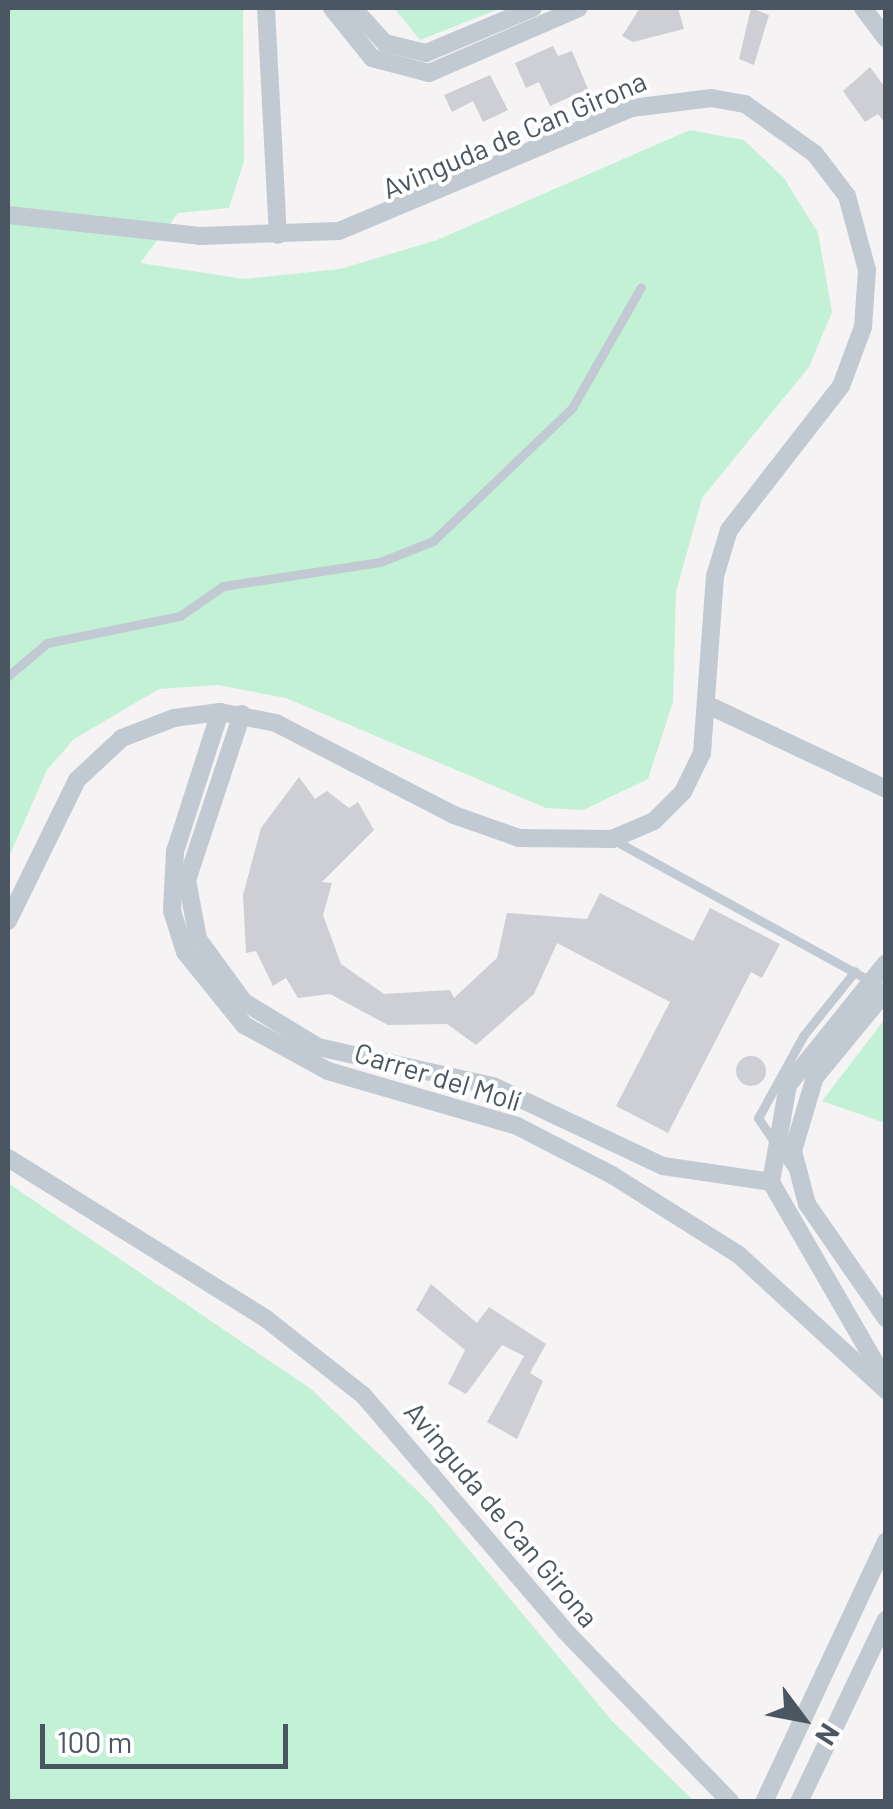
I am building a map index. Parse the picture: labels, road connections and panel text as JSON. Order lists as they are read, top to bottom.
{
  "streets": {
    "street": ["Avinguda de Can Girona", "Carrer del Molí"]
  },
  "crossings": [
    ["Avinguda de Can Girona", "Carrer del Molí"]
  ],
  "scale_bar": "100 m",
  "north": "bottom right"
}
